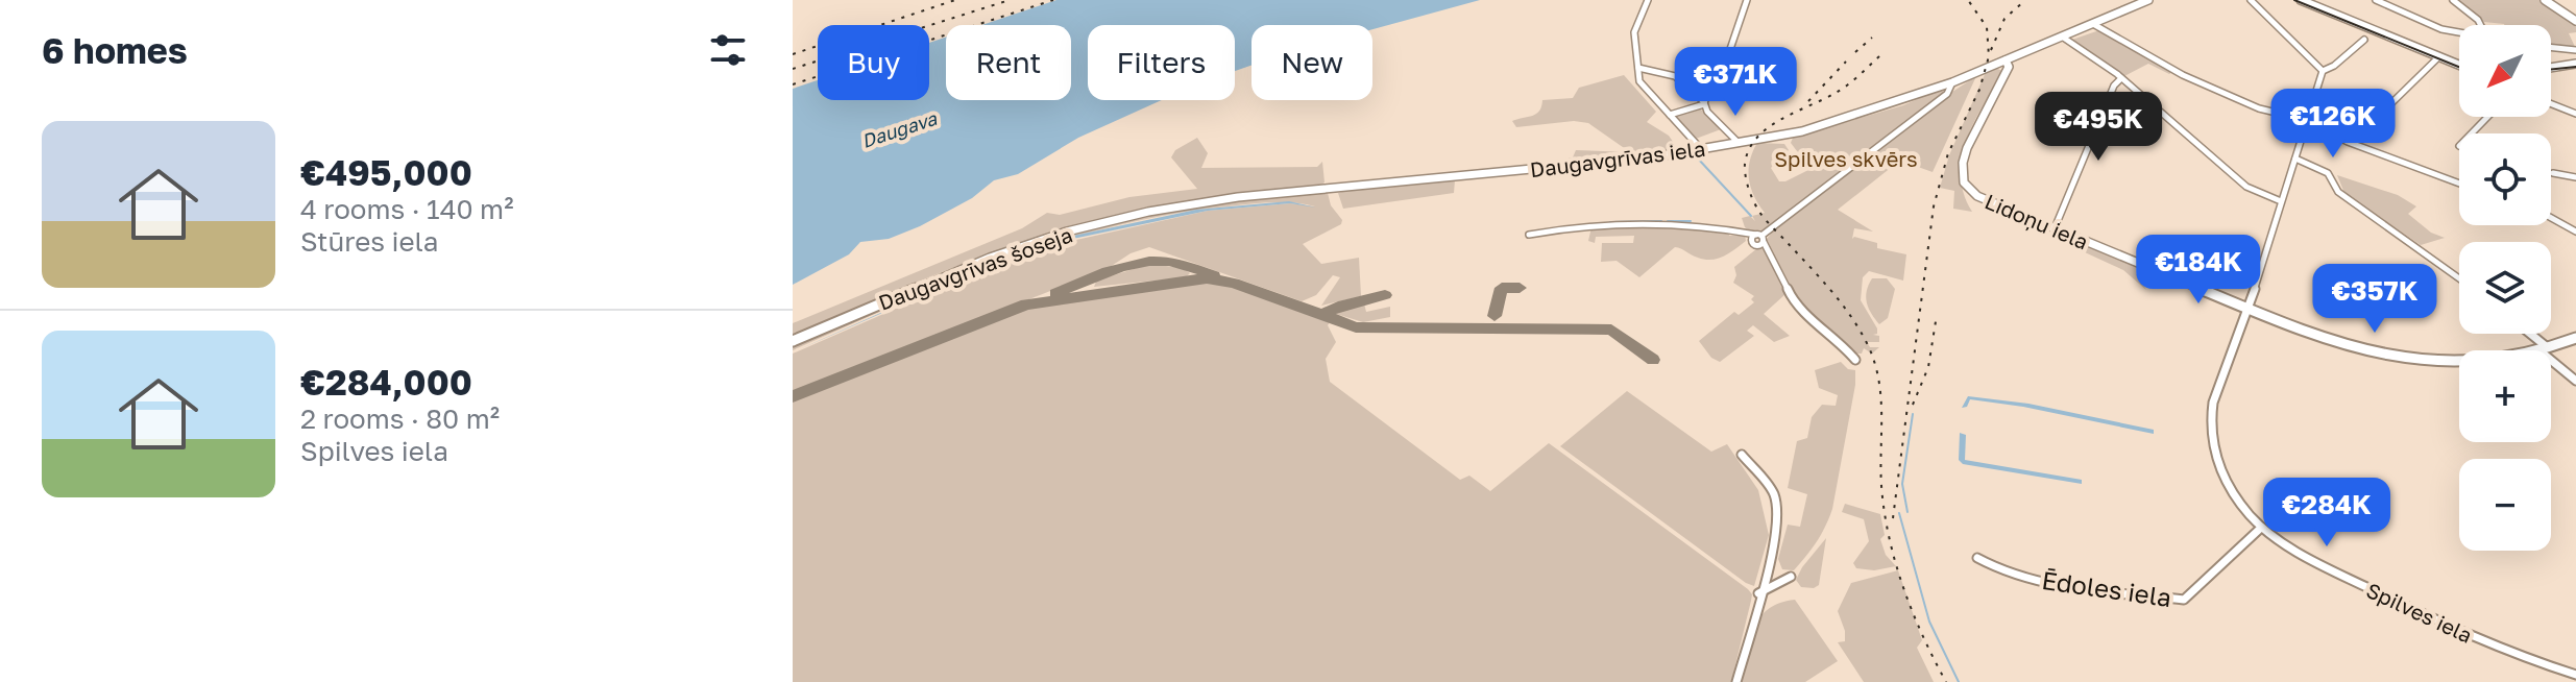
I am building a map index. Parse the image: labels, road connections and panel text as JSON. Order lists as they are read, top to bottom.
{
  "streets": {
    "main road": ["Daugavgrīvas iela", "Lidoņu iela", "Daugavgrīvas šoseja"],
    "street": ["Ēdoles iela", "Spilves iela"]
  },
  "crossings": [
    ["Daugavgrīvas iela", "Lidoņu iela"],
    ["Daugavgrīvas iela", "Daugavgrīvas šoseja"],
    ["Lidoņu iela", "Spilves iela"],
    ["Ēdoles iela", "Spilves iela"]
  ],
  "water": ["Daugava"],
  "parks": ["Spilves skvērs"],
  "north": "bottom left",
  "page": {
    "heading": "6 homes",
    "map_buttons": ["+", "−"],
    "chip": [
      "Buy",
      "Rent",
      "Filters",
      "New"
    ],
    "price": [
      "€371K",
      "€126K",
      "€495K",
      "€184K",
      "€357K",
      "€284K"
    ],
    "list": [
      {
        "name": "€495,000",
        "note": "4 rooms · 140 m² · Stūres iela"
      },
      {
        "name": "€284,000",
        "note": "2 rooms · 80 m² · Spilves iela"
      }
    ]
  }
}
